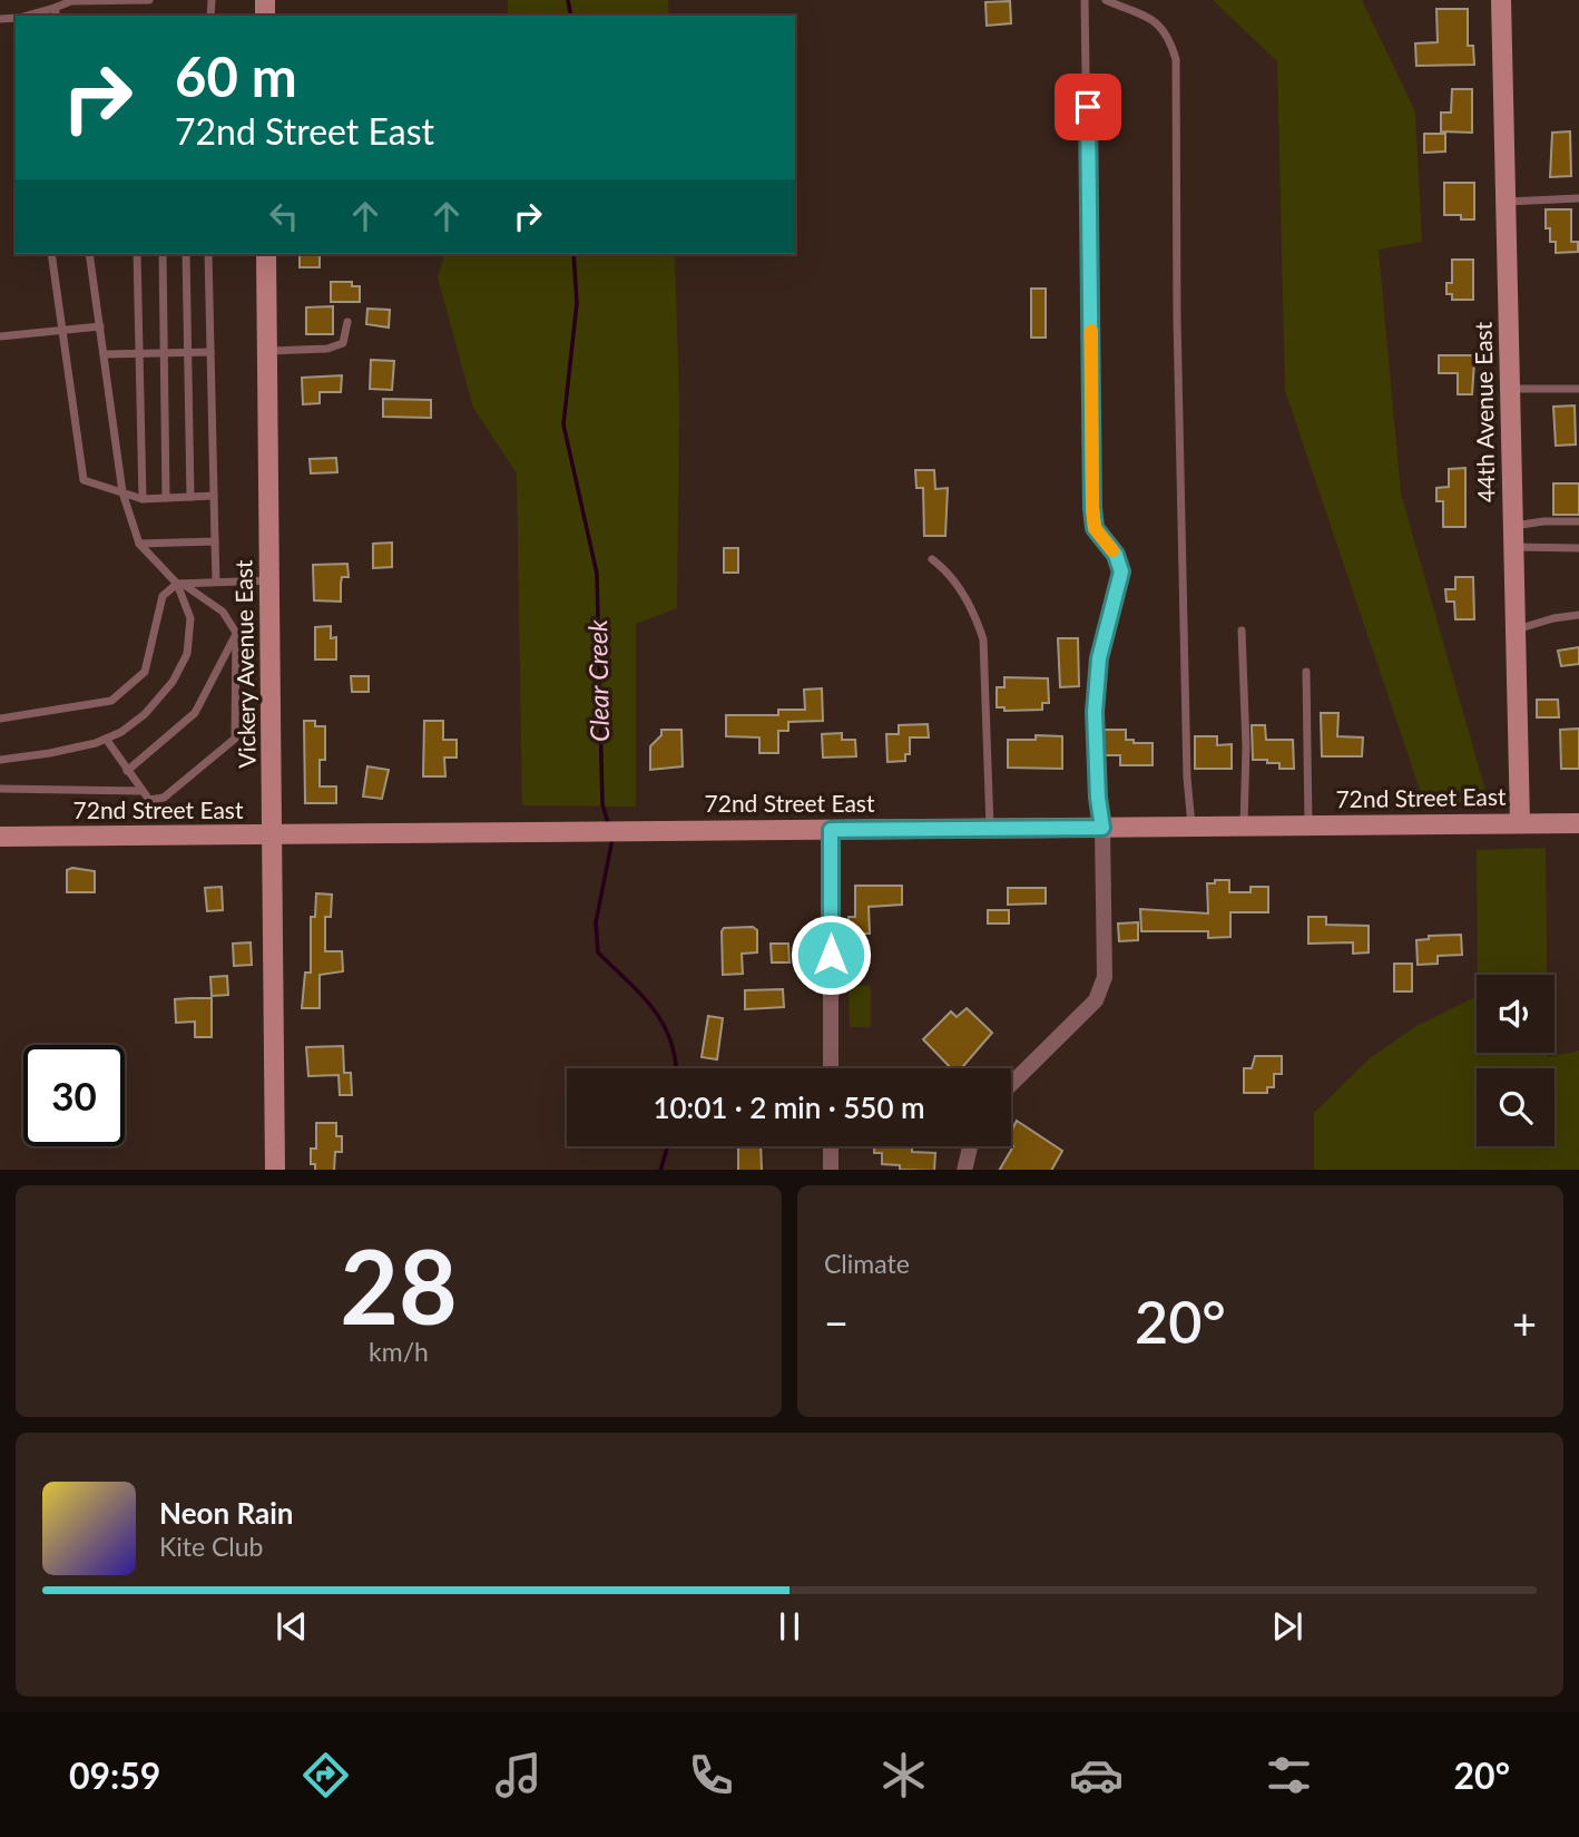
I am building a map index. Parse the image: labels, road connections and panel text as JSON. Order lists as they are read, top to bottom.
{
  "streets": {
    "street": ["44th Avenue East", "Vickery Avenue East", "72nd Street East"]
  },
  "crossings": [
    ["44th Avenue East", "72nd Street East"],
    ["Vickery Avenue East", "72nd Street East"]
  ],
  "water": ["Clear Creek"],
  "page": {
    "turn": ["60 m", "72nd Street East"],
    "limit": "30",
    "trip": "10:01 · 2 min · 550 m",
    "tile": [
      ["28", "km/h"],
      "Climate"
    ],
    "heat": ["−", "20°", "+"],
    "song": ["Neon Rain", "Kite Club"],
    "tabs": ["09:59", "20°"]
  }
}
